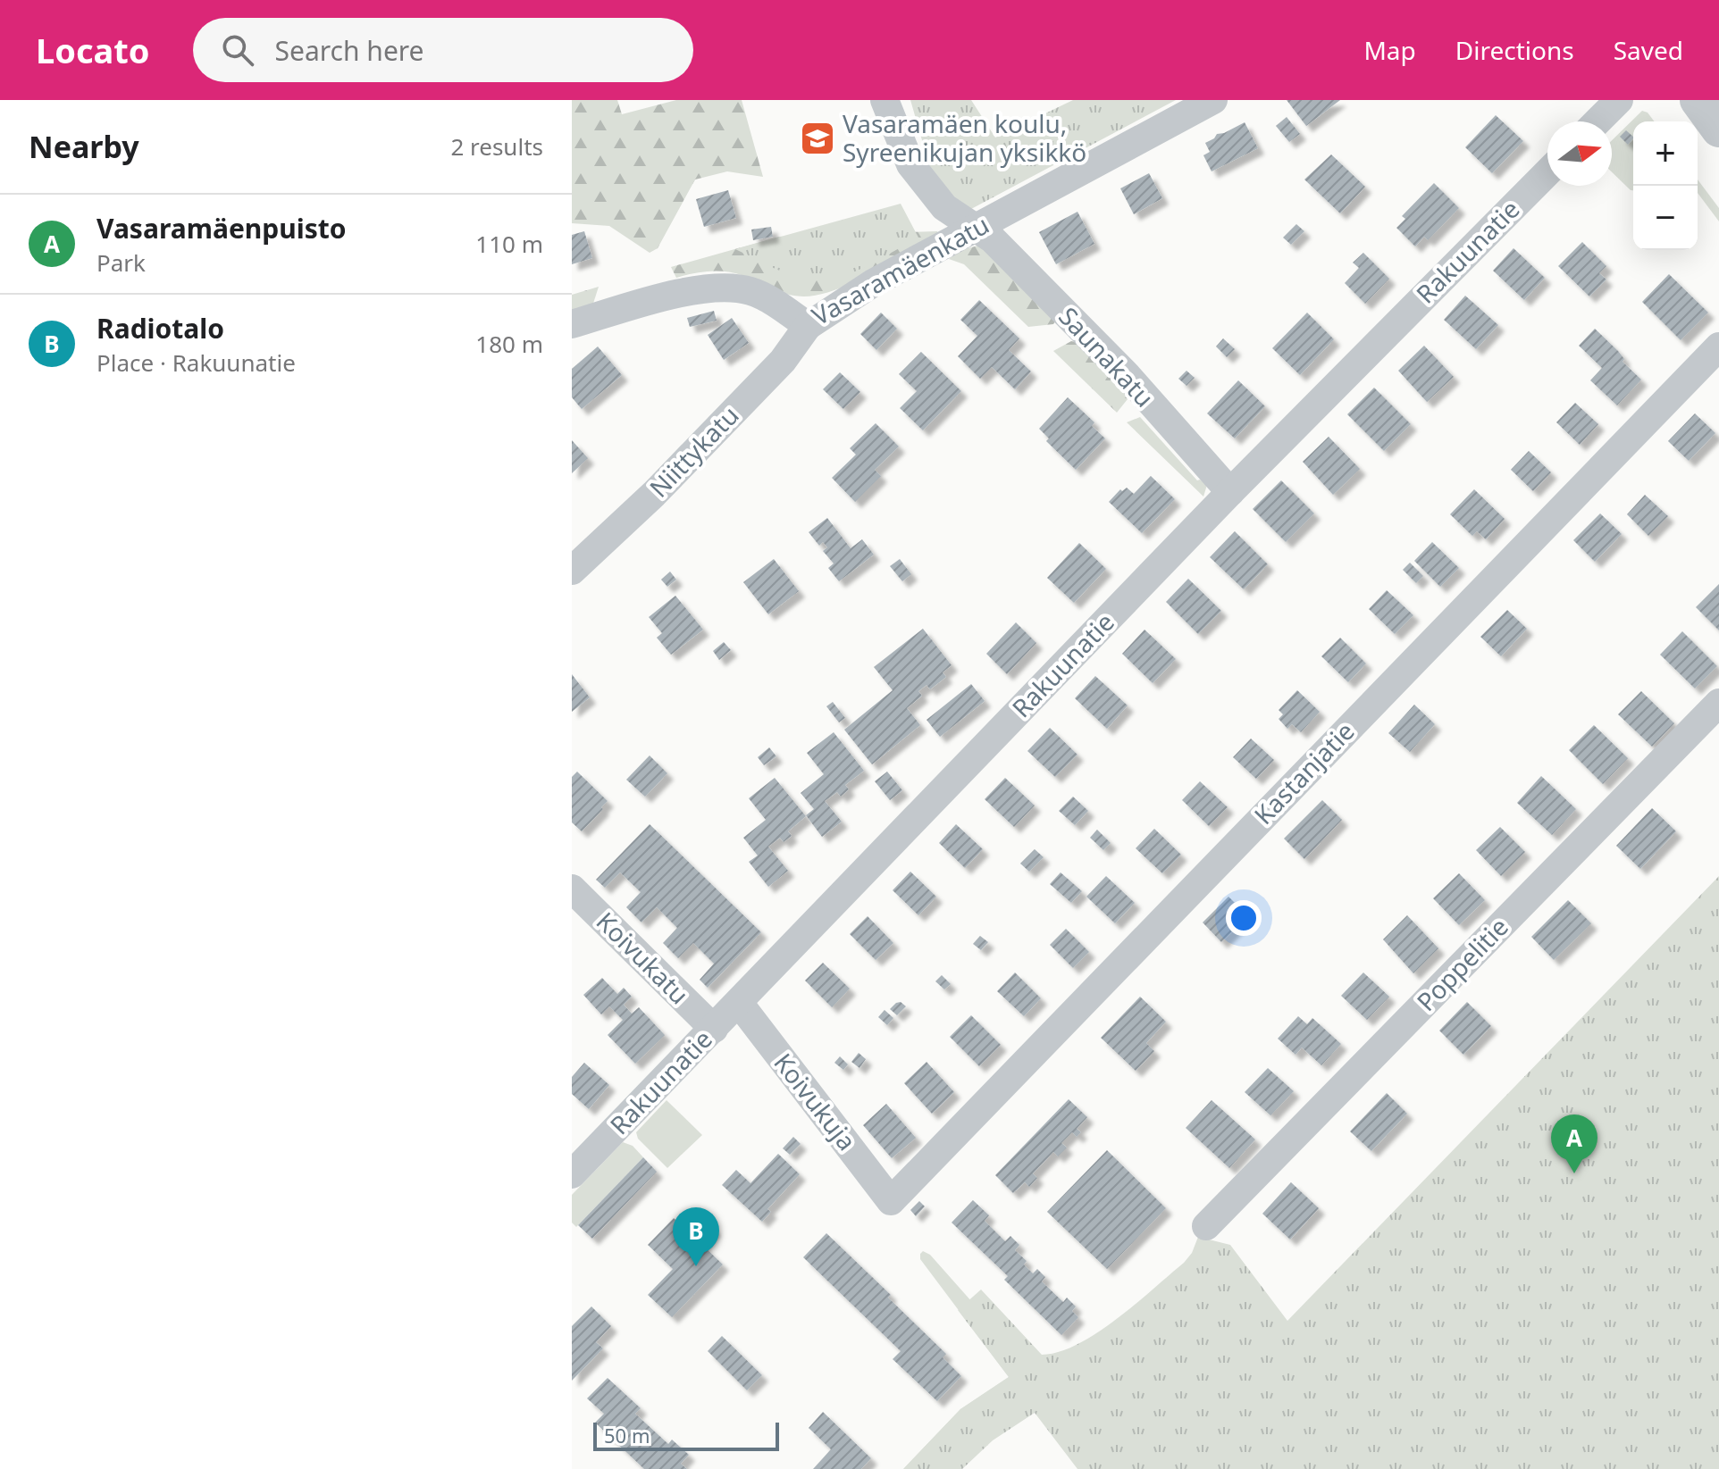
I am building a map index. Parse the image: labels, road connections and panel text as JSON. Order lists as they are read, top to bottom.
{
  "streets": {
    "street": [
      "Rakuunatie",
      "Vasaramäenkatu",
      "Saunakatu",
      "Niittykatu",
      "Kastanjatie",
      "Koivukatu",
      "Poppelitie",
      "Koivukuja"
    ]
  },
  "crossings": [
    ["Rakuunatie", "Saunakatu"],
    ["Rakuunatie", "Koivukatu"],
    ["Rakuunatie", "Koivukuja"],
    ["Vasaramäenkatu", "Saunakatu"],
    ["Vasaramäenkatu", "Niittykatu"],
    ["Kastanjatie", "Koivukuja"]
  ],
  "places": {
    "school or university": ["Vasaramäen koulu, Syreenikujan yksikkö"]
  },
  "scale_bar": "50 m",
  "north": "right",
  "page": {
    "header": "Locato",
    "search": "Search here",
    "nav": ["Map", "Directions", "Saved"],
    "heading": ["Nearby", "2 results"],
    "map_buttons": ["+", "−"],
    "list": [
      {
        "mark": "A",
        "name": "Vasaramäenpuisto",
        "note": "Park",
        "value": "110 m"
      },
      {
        "mark": "B",
        "name": "Radiotalo",
        "note": "Place · Rakuunatie",
        "value": "180 m"
      }
    ],
    "pins": ["A", "B"],
    "scale": "50 m"
  }
}
